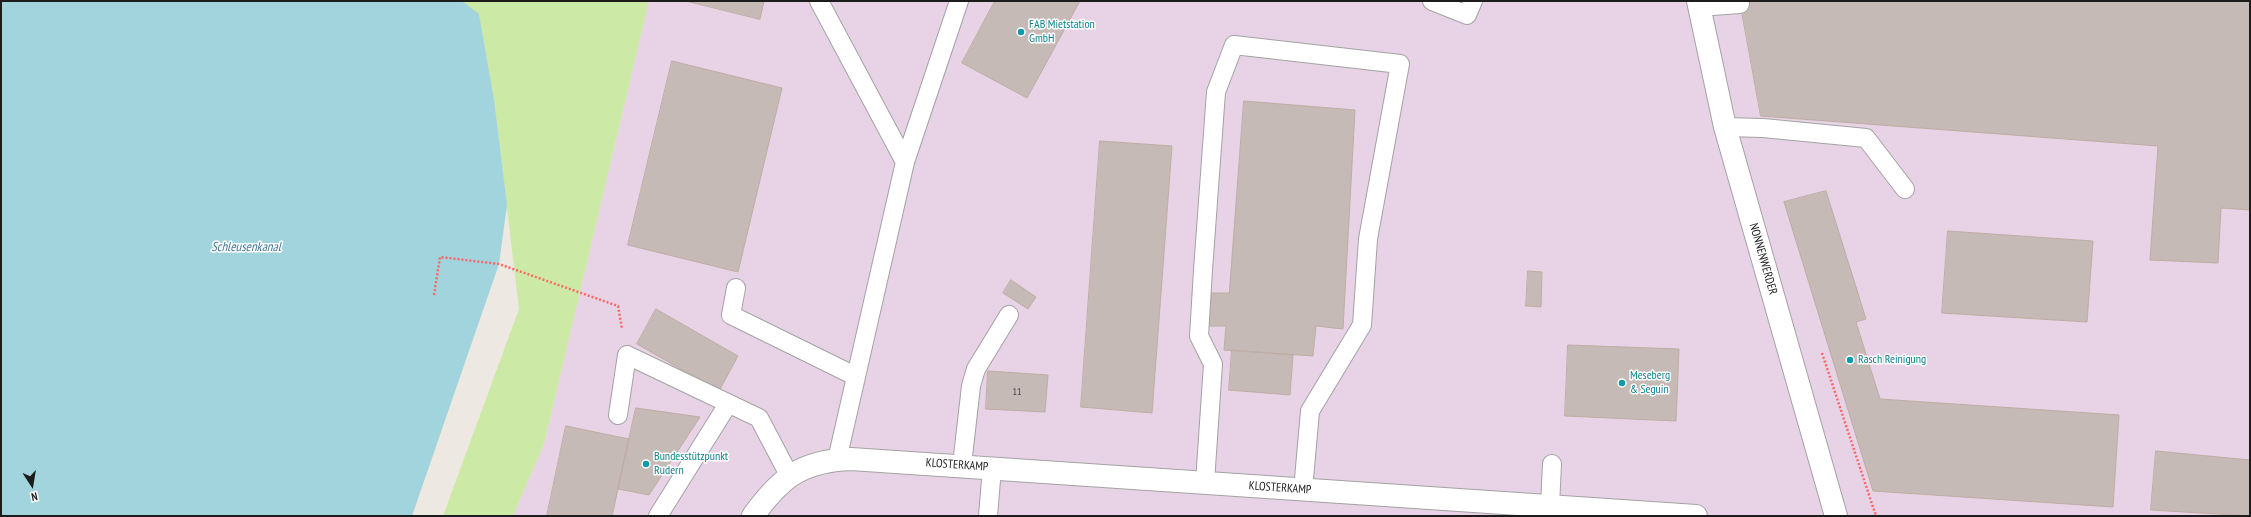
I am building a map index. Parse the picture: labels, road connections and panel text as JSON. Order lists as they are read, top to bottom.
{
  "streets": {
    "street": ["NONNENWERDER", "KLOSTERKAMP"]
  },
  "water": ["Schleusenkanal"],
  "places": [
    "FAB Mietstation GmbH",
    "Rasch Reinigung",
    "Meseberg & Seguin",
    "Bundesstützpunkt Rudern"
  ],
  "house_numbers": ["11"],
  "north": "bottom"
}
